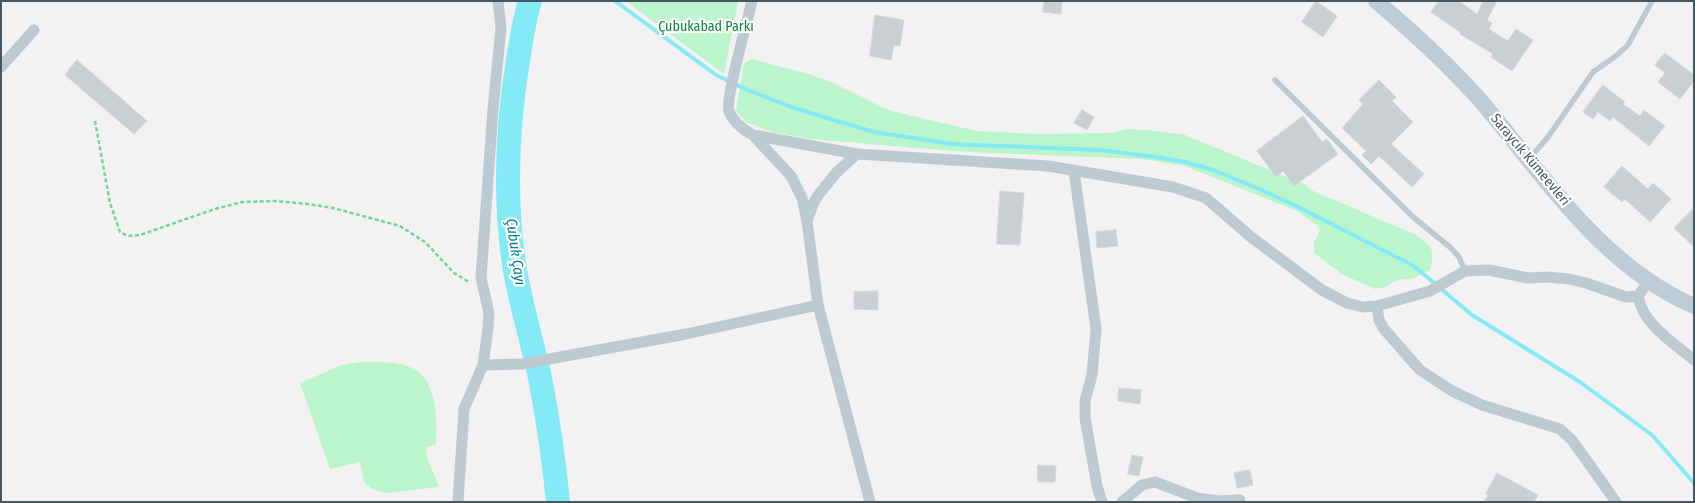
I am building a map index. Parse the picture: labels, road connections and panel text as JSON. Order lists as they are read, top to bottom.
{
  "streets": {
    "main road": ["Saraycık Kümeevleri"]
  },
  "water": ["Çubuk Çayı"],
  "parks": ["Çubukabad Parkı"]
}
